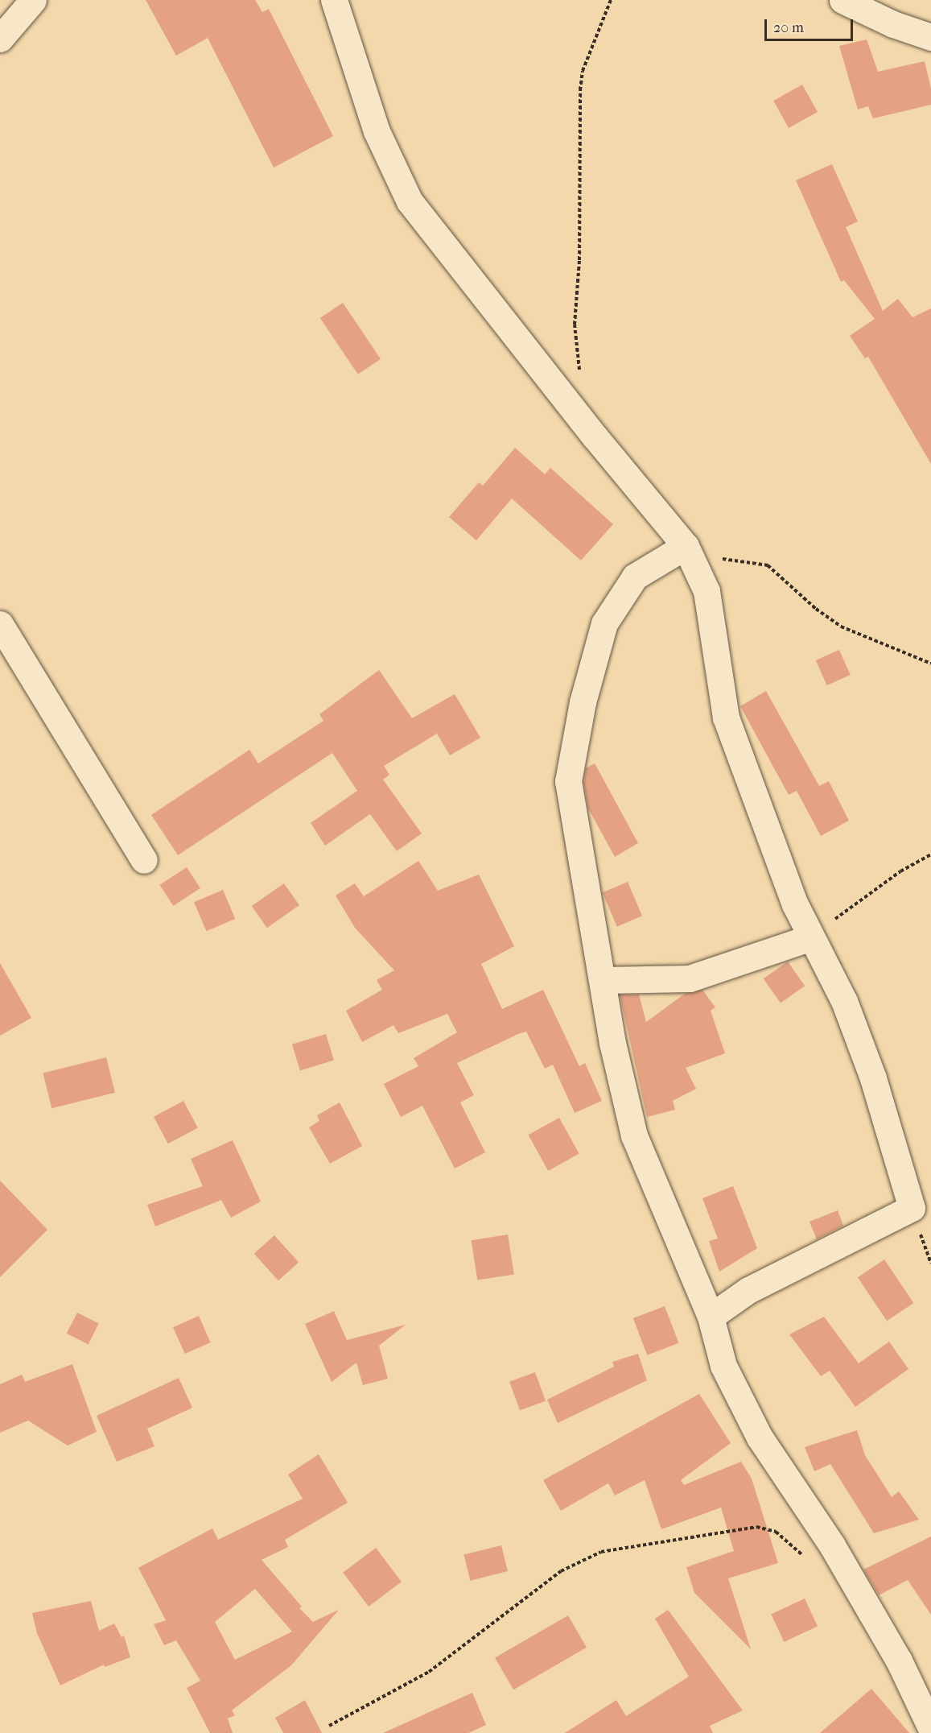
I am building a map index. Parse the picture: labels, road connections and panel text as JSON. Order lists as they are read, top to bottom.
{
  "scale_bar": "20 m"
}
